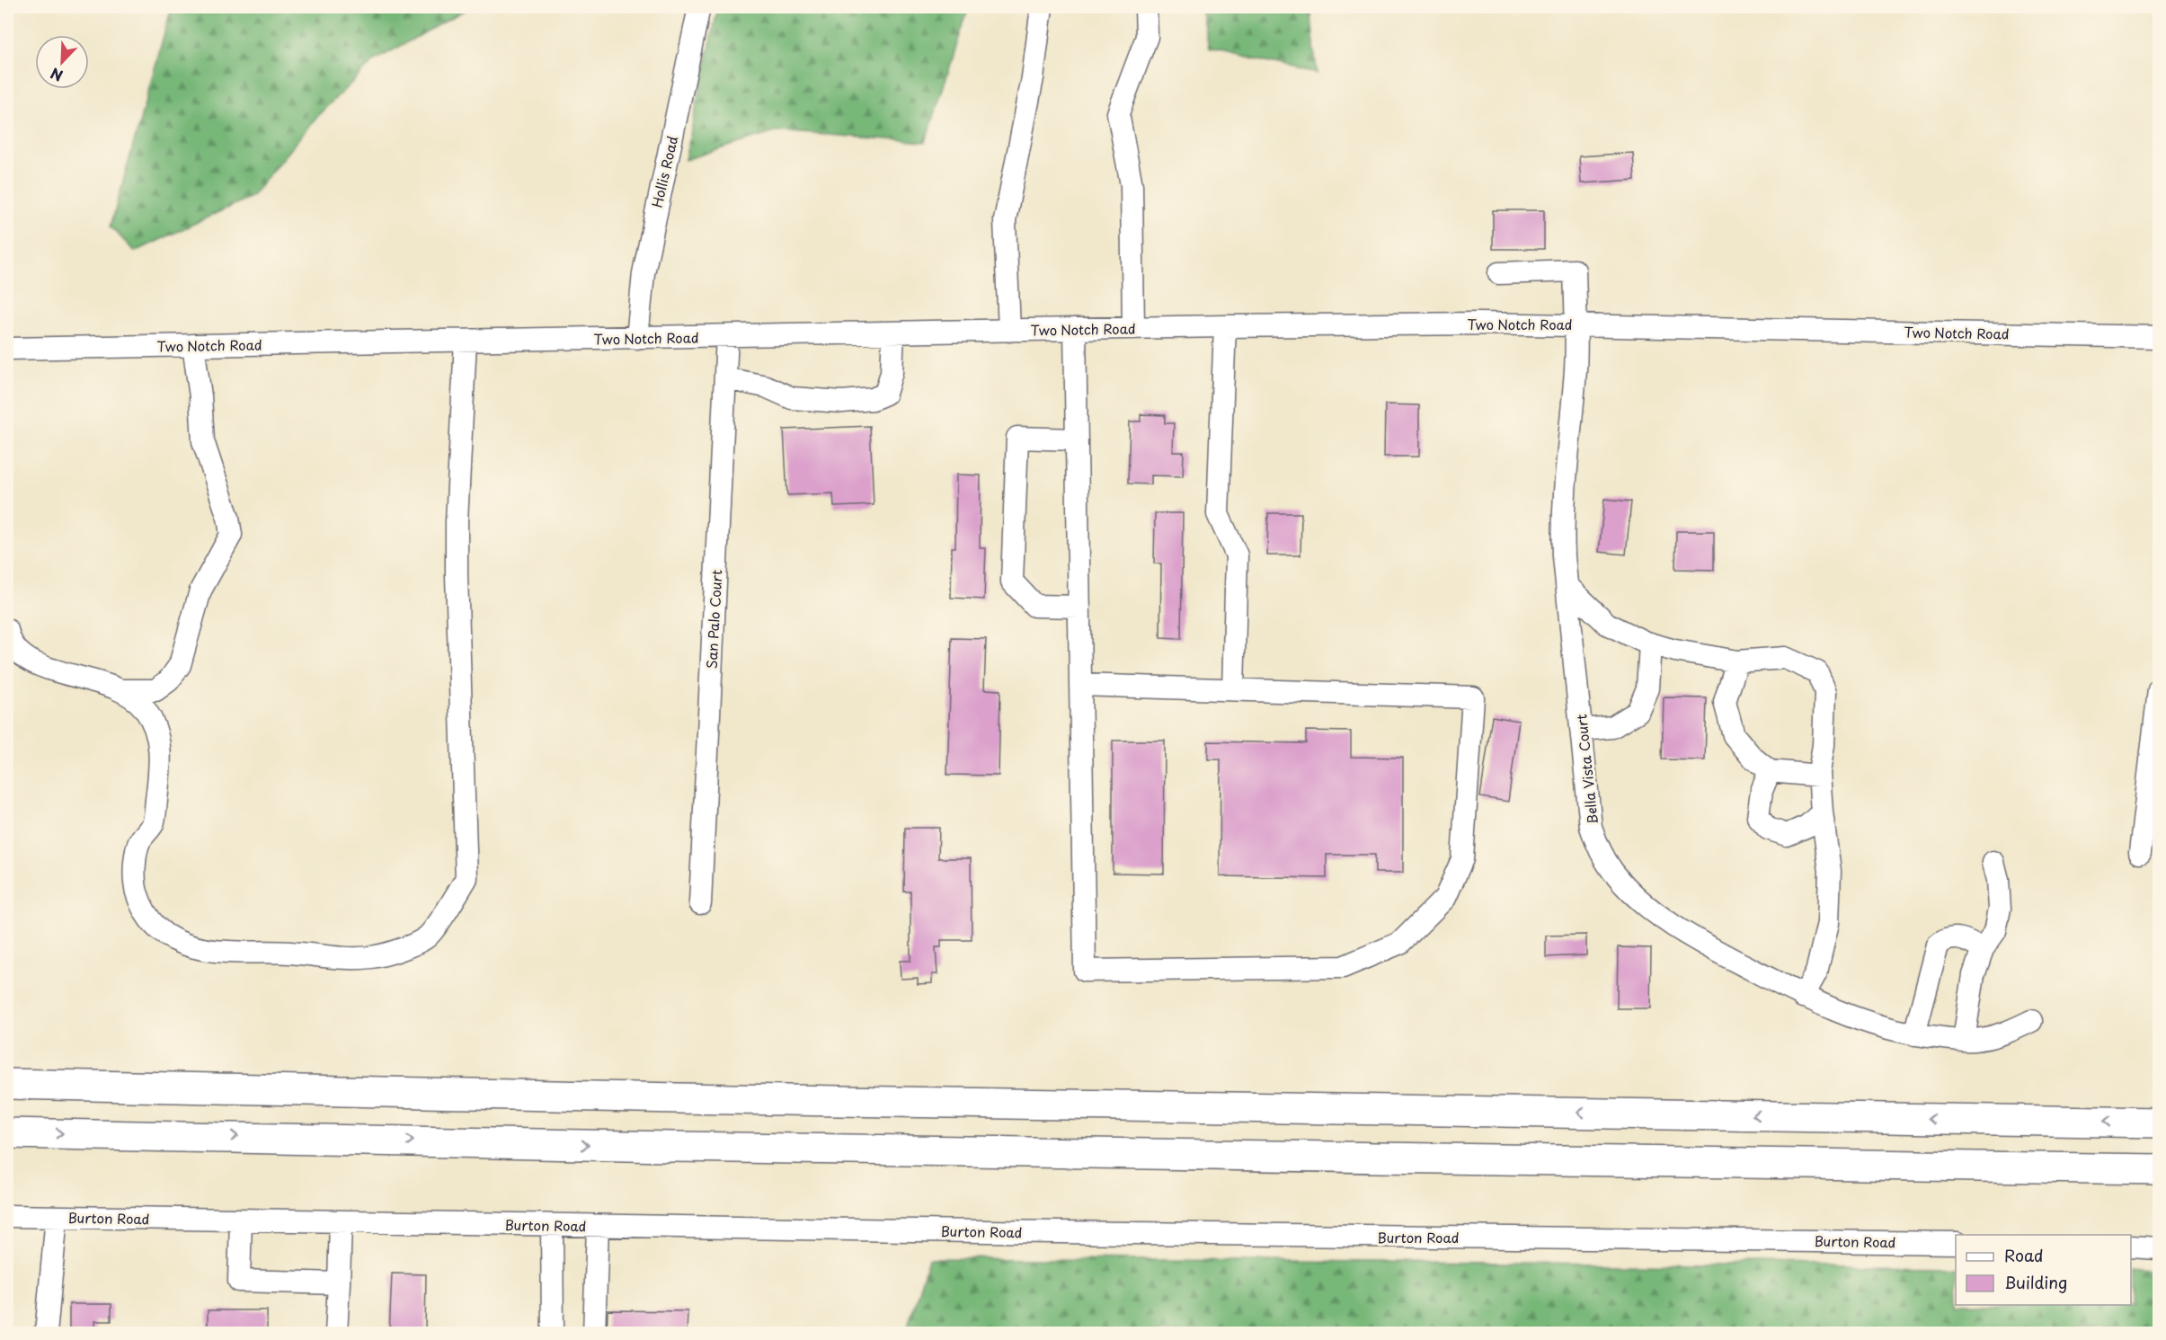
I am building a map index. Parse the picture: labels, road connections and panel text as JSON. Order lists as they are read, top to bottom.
{
  "streets": {
    "street": [
      "Hollis Road",
      "Two Notch Road",
      "San Palo Court",
      "Bella Vista Court",
      "Burton Road"
    ]
  },
  "crossings": [
    ["Hollis Road", "Two Notch Road"],
    ["Two Notch Road", "San Palo Court"],
    ["Two Notch Road", "Bella Vista Court"]
  ],
  "legend": ["Road", "Building"],
  "north": "bottom left"
}
